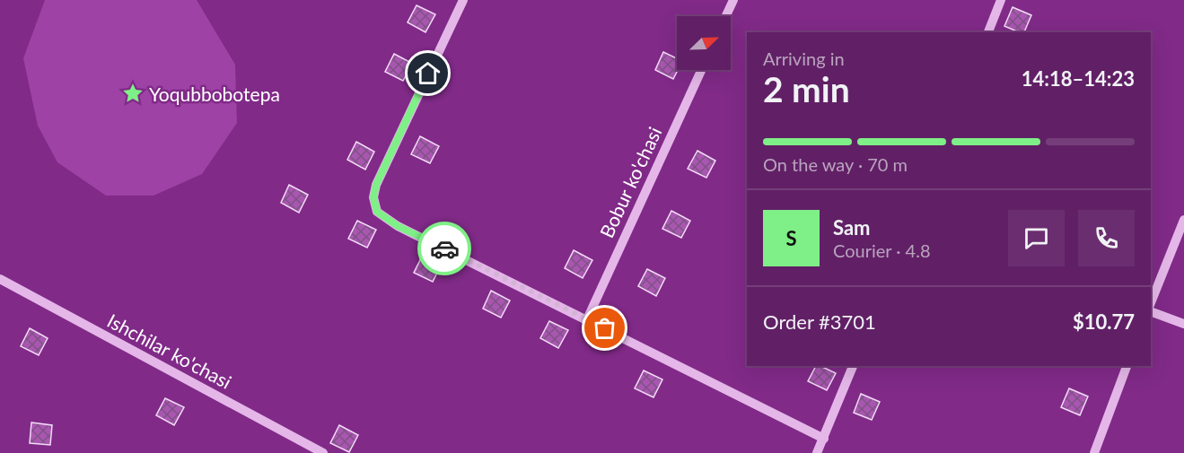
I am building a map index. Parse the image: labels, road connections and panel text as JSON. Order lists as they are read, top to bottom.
{
  "streets": {
    "street": ["Bobur ko'chasi", "Ishchilar ko'chasi"]
  },
  "places": {
    "place": ["Yoqubbobotepa"]
  },
  "north": "top right",
  "page": {
    "heading": ["2 min", "Arriving in", "14:18–14:23"],
    "panel": [
      "Sam",
      "Courier · 4.8",
      "Order #3701",
      "$10.77"
    ],
    "bar": "On the way · 70 m",
    "round": "S"
  }
}
